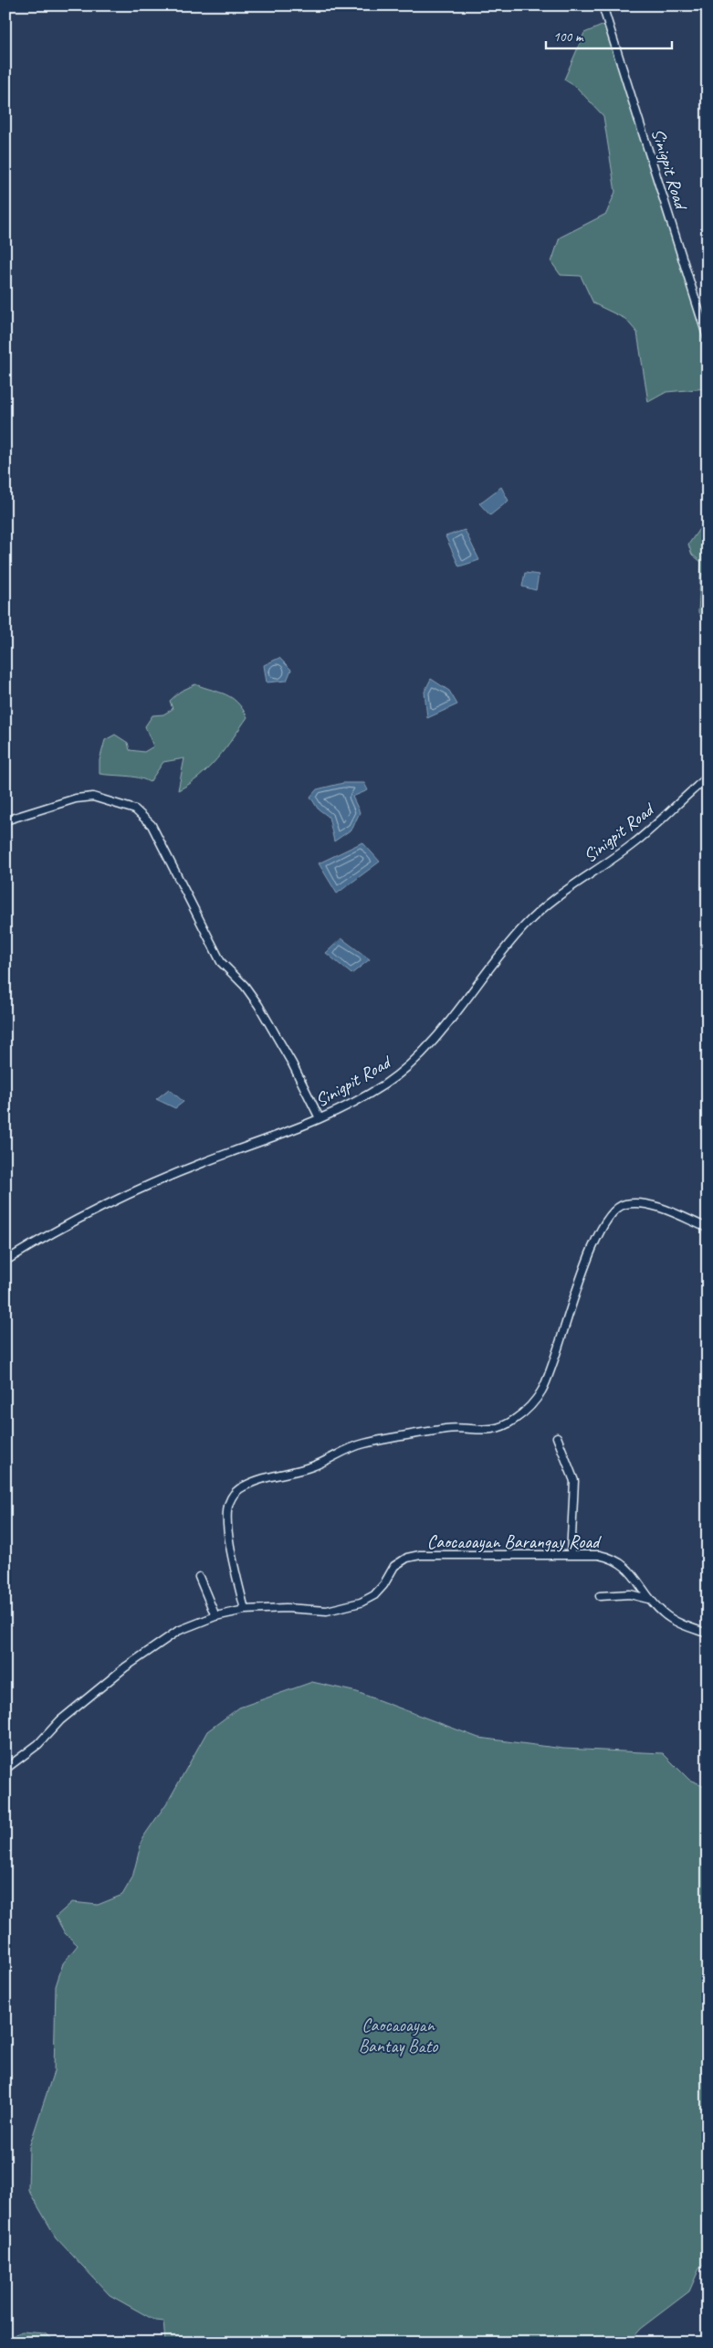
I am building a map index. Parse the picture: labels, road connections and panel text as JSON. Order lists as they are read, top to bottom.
{
  "streets": {
    "street": ["Sinigpit Road", "Caocaoayan Barangay Road"]
  },
  "parks": ["Caocaoayan Bantay Bato"],
  "scale_bar": "100 m"
}
